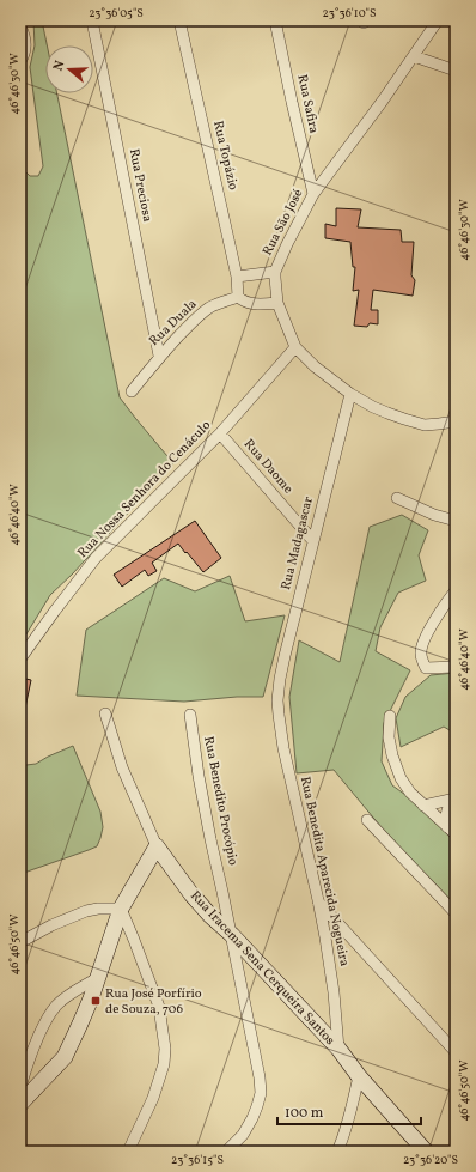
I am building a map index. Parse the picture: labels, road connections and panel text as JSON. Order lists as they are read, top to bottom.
{
  "streets": {
    "main road": ["Rua Iracema Sena Cerqueira Santos"],
    "street": [
      "Rua Safira",
      "Rua Topázio",
      "Rua Preciosa",
      "Rua São José",
      "Rua Duala",
      "Rua Daome",
      "Rua Nossa Senhora do Cenáculo",
      "Rua Madagascar",
      "Rua Benedito Procópio",
      "Rua Benedita Aparecida Nogueira"
    ]
  },
  "crossings": [
    ["Rua Safira", "Rua São José"],
    ["Rua Topázio", "Rua Duala"],
    ["Rua Preciosa", "Rua Duala"],
    ["Rua São José", "Rua Nossa Senhora do Cenáculo"],
    ["Rua São José", "Rua Madagascar"],
    ["Rua Daome", "Rua Nossa Senhora do Cenáculo"],
    ["Rua Daome", "Rua Madagascar"],
    ["Rua Madagascar", "Rua Benedita Aparecida Nogueira"],
    ["Rua Benedito Procópio", "Rua Iracema Sena Cerqueira Santos"],
    ["Rua Benedita Aparecida Nogueira", "Rua Iracema Sena Cerqueira Santos"]
  ],
  "places": {
    "transit": ["Rua José Porfírio de Souza, 706"]
  },
  "scale_bar": "100 m",
  "north": "left",
  "coordinates": [
    "23°36'05\"S",
    "23°36'10\"S",
    "46°46'30\"W",
    "46°46'40\"W",
    "46°46'50\"W",
    "23°36'15\"S",
    "23°36'20\"S"
  ]
}
